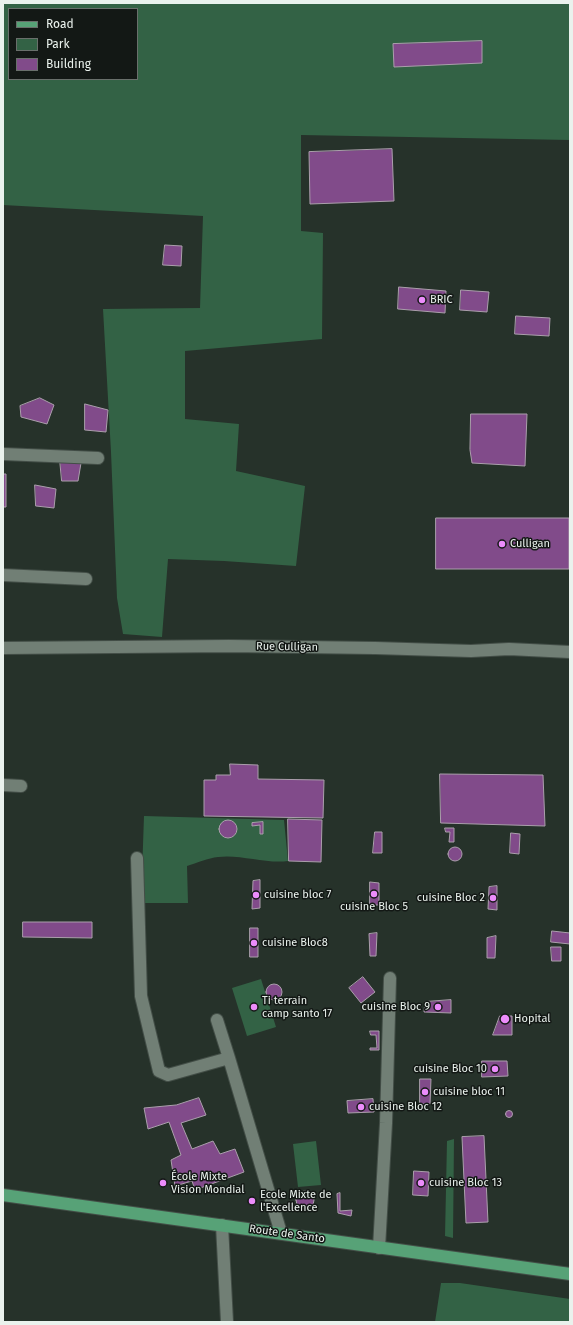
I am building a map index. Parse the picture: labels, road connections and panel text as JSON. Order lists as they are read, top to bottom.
{
  "streets": {
    "main road": ["Route de Santo"],
    "street": ["Rue Culligan"]
  },
  "places": [
    "BRIC",
    "Culligan",
    "cuisine Bloc 5",
    "cuisine bloc 7",
    "cuisine Bloc 2",
    "cuisine Bloc8",
    "Ti terrain camp santo 17",
    "cuisine Bloc 9",
    "Hopital",
    "cuisine Bloc 10",
    "cuisine bloc 11",
    "cuisine Bloc 12",
    "École Mixte Vision Mondial",
    "cuisine Bloc 13",
    "Ecole Mixte de l'Excellence"
  ],
  "legend": ["Road", "Park", "Building"]
}
